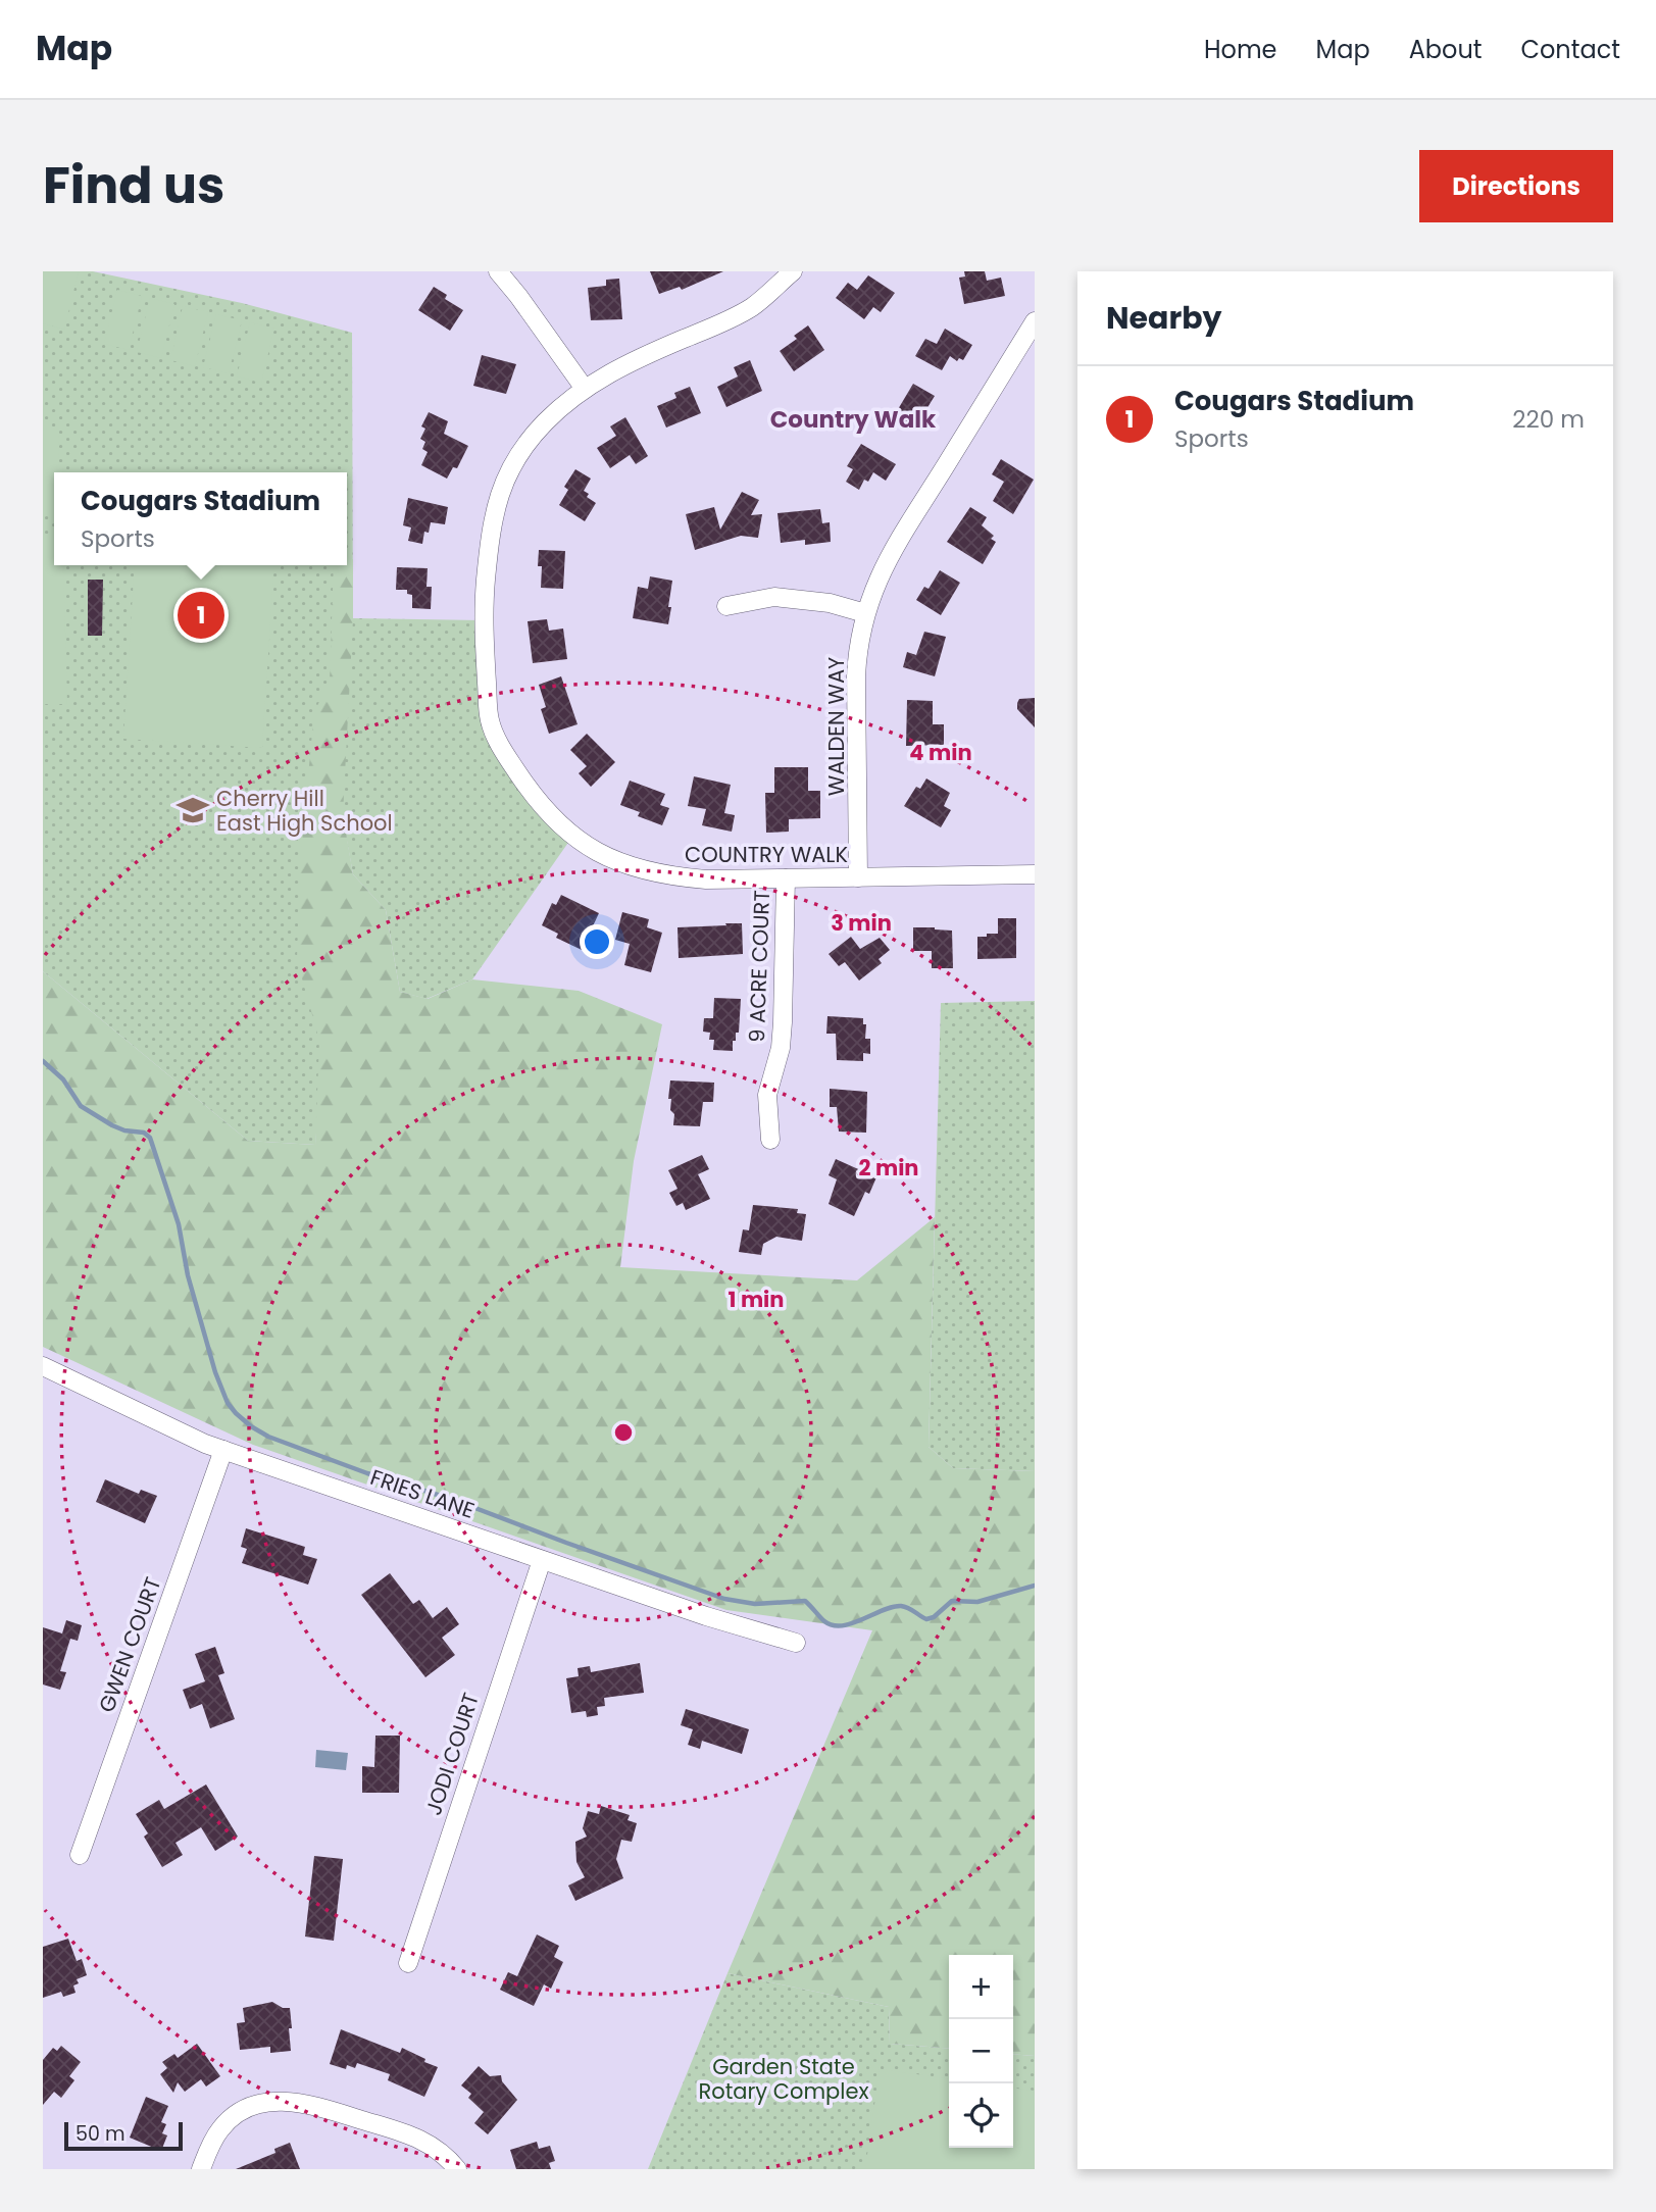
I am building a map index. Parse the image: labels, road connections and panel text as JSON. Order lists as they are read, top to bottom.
{
  "streets": {
    "street": [
      "WALDEN WAY",
      "COUNTRY WALK",
      "9 ACRE COURT",
      "FRIES LANE",
      "GWEN COURT",
      "JODI COURT"
    ]
  },
  "crossings": [
    ["WALDEN WAY", "COUNTRY WALK"],
    ["COUNTRY WALK", "9 ACRE COURT"],
    ["FRIES LANE", "GWEN COURT"],
    ["FRIES LANE", "JODI COURT"]
  ],
  "districts": ["Country Walk"],
  "parks": ["Garden State Rotary Complex"],
  "places": {
    "school or university": ["Cherry Hill East High School"]
  },
  "scale_bar": "50 m",
  "page": {
    "header": "Map",
    "nav": [
      "Home",
      "Map",
      "About",
      "Contact"
    ],
    "title": "Find us",
    "buttons": "Directions",
    "heading": "Nearby",
    "list": [
      {
        "mark": "1",
        "name": "Cougars Stadium",
        "note": "Sports",
        "value": "220 m"
      }
    ],
    "popup": ["Cougars Stadium", "Sports"],
    "pins": "1",
    "map_buttons": ["+", "−"],
    "scale": "50 m"
  },
  "rings": [
    "4 min",
    "3 min",
    "2 min",
    "1 min"
  ]
}
